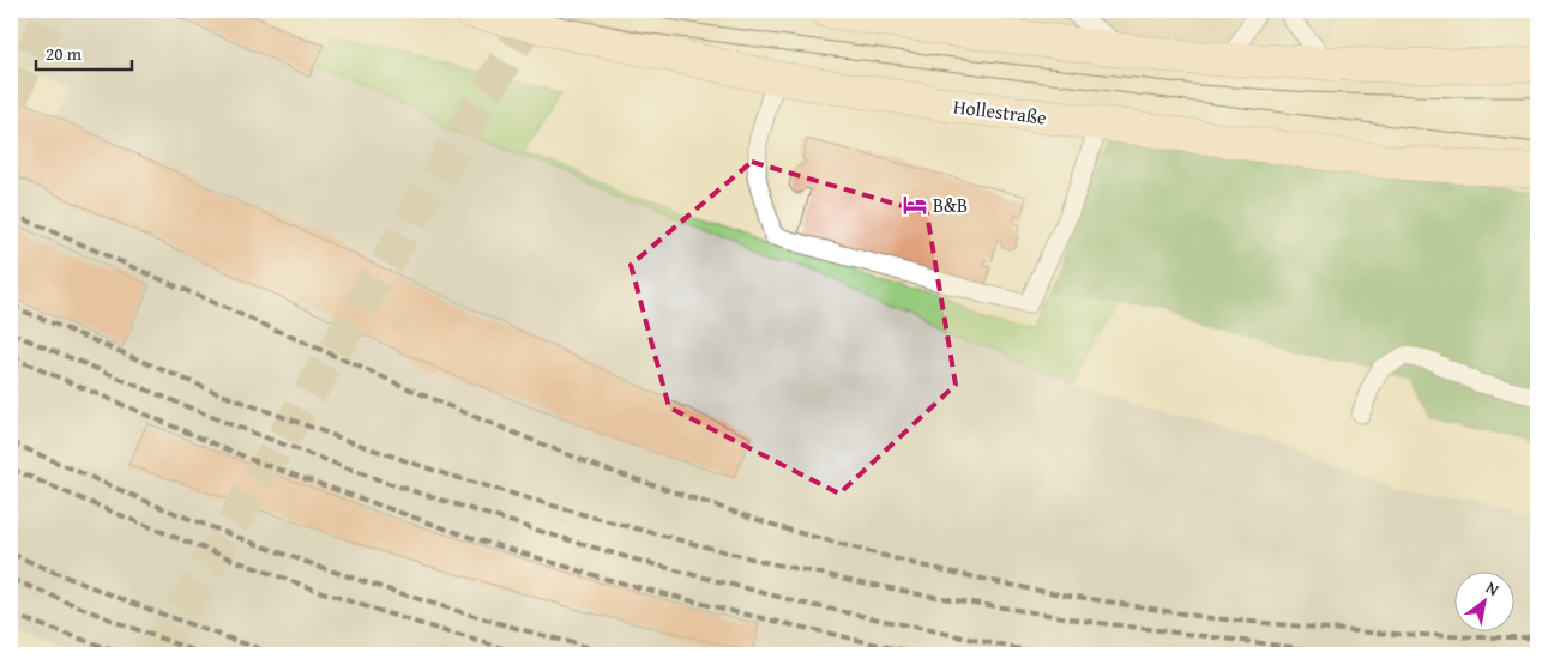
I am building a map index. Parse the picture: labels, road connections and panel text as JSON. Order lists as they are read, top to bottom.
{
  "streets": {
    "main road": ["Hollestraße"]
  },
  "places": {
    "hotel": ["B&B"]
  },
  "scale_bar": "20 m",
  "north": "top right"
}
